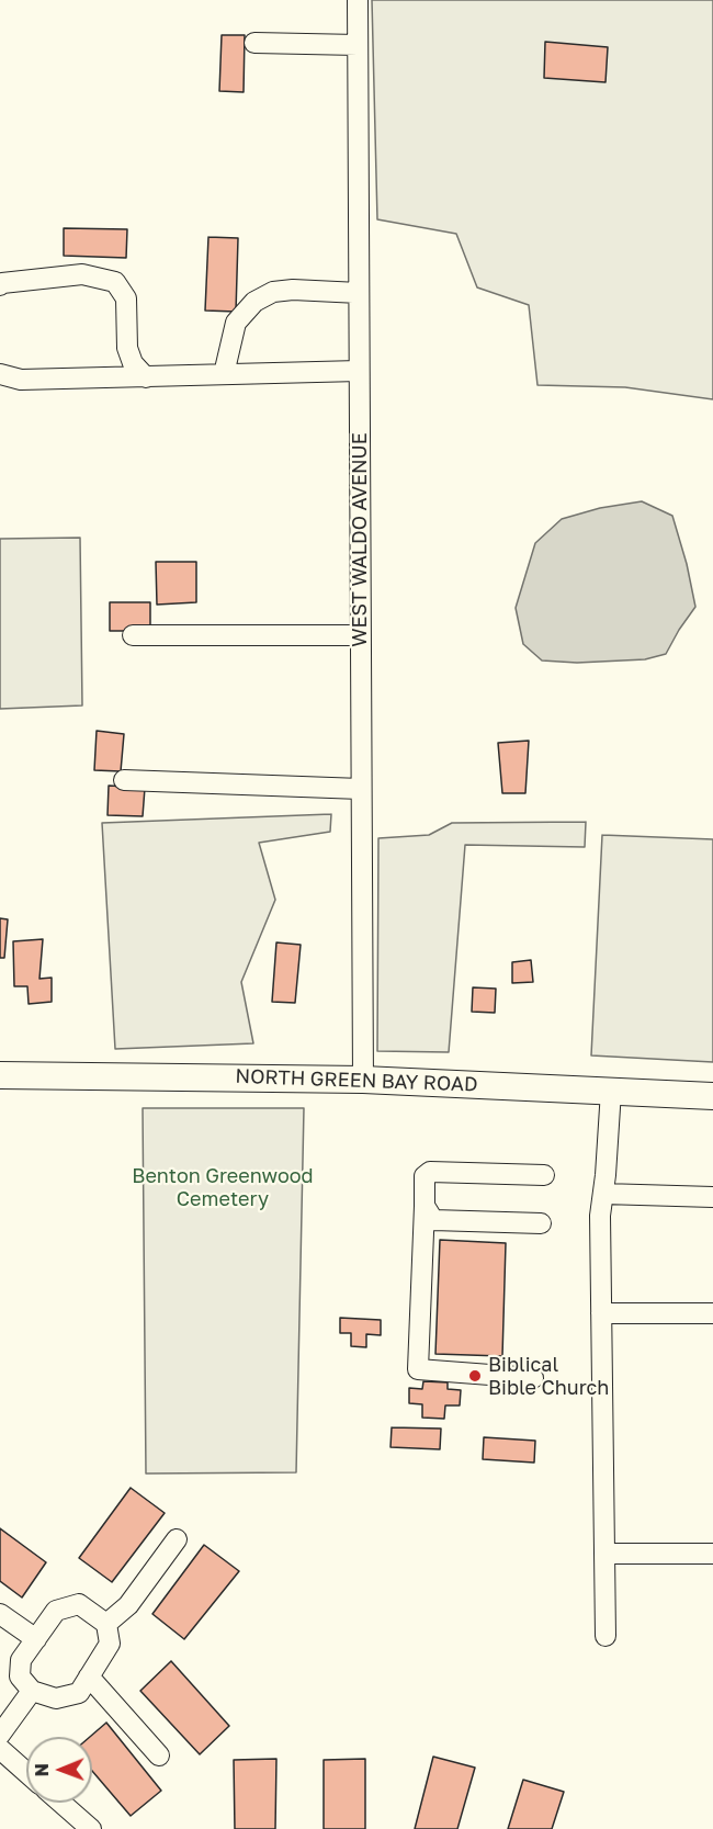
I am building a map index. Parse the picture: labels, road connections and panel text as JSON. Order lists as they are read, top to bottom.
{
  "streets": {
    "main road": ["NORTH GREEN BAY ROAD"],
    "street": ["WEST WALDO AVENUE"]
  },
  "crossings": [
    ["WEST WALDO AVENUE", "NORTH GREEN BAY ROAD"]
  ],
  "parks": ["Benton Greenwood Cemetery"],
  "places": ["Biblical Bible Church"],
  "north": "left"
}
